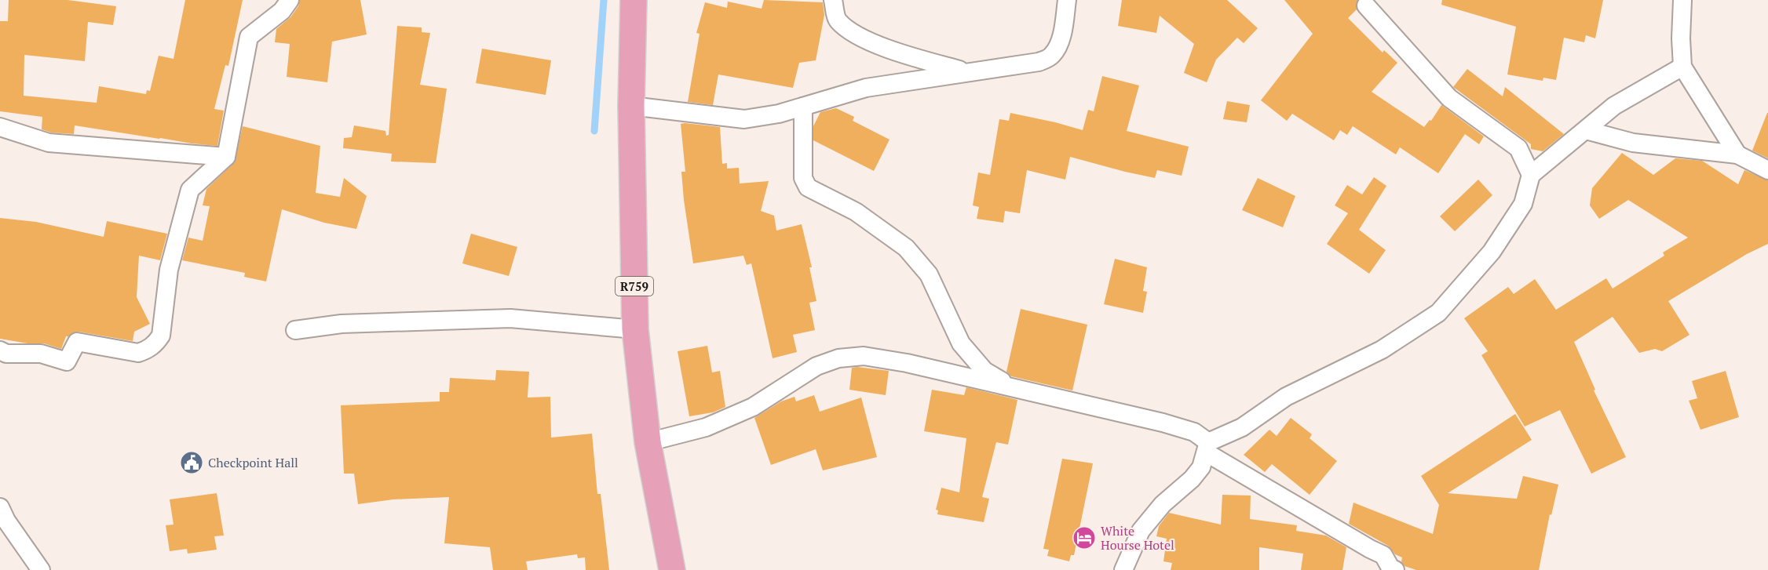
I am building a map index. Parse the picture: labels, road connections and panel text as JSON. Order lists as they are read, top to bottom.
{
  "streets": {
    "main road": ["R759"]
  },
  "places": {
    "public building": ["Checkpoint Hall"],
    "hotel": ["White Hourse Hotel"]
  }
}
